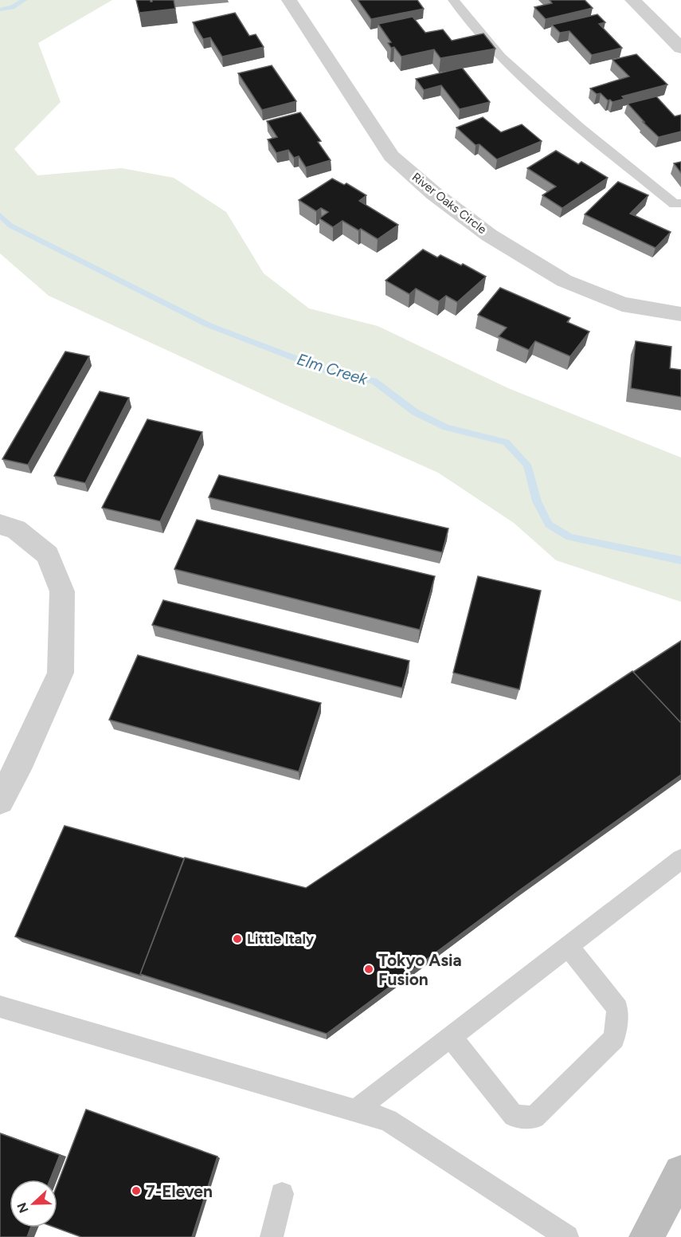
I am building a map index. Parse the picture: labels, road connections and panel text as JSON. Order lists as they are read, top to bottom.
{
  "streets": {
    "street": ["River Oaks Circle"]
  },
  "water": ["Elm Creek"],
  "places": ["Little Italy", "Tokyo Asia Fusion", "7-Eleven"],
  "north": "left"
}
